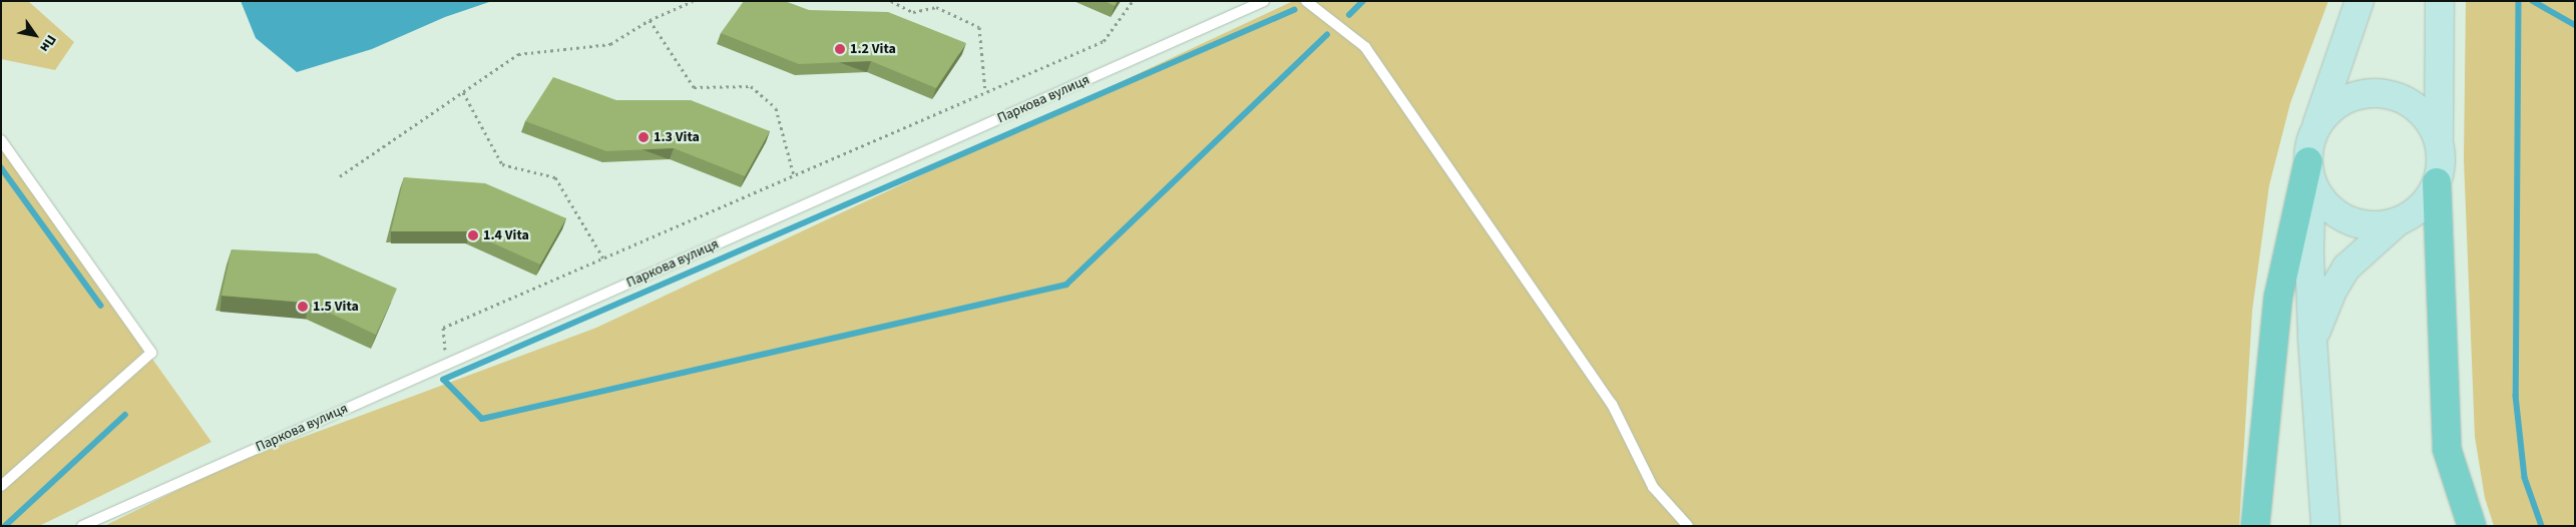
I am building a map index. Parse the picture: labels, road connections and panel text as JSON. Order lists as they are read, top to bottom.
{
  "streets": {
    "lane": ["Паркова вулиця"]
  },
  "places": [
    "1.2 Vita",
    "1.3 Vita",
    "1.4 Vita",
    "1.5 Vita"
  ],
  "north": "bottom right"
}
